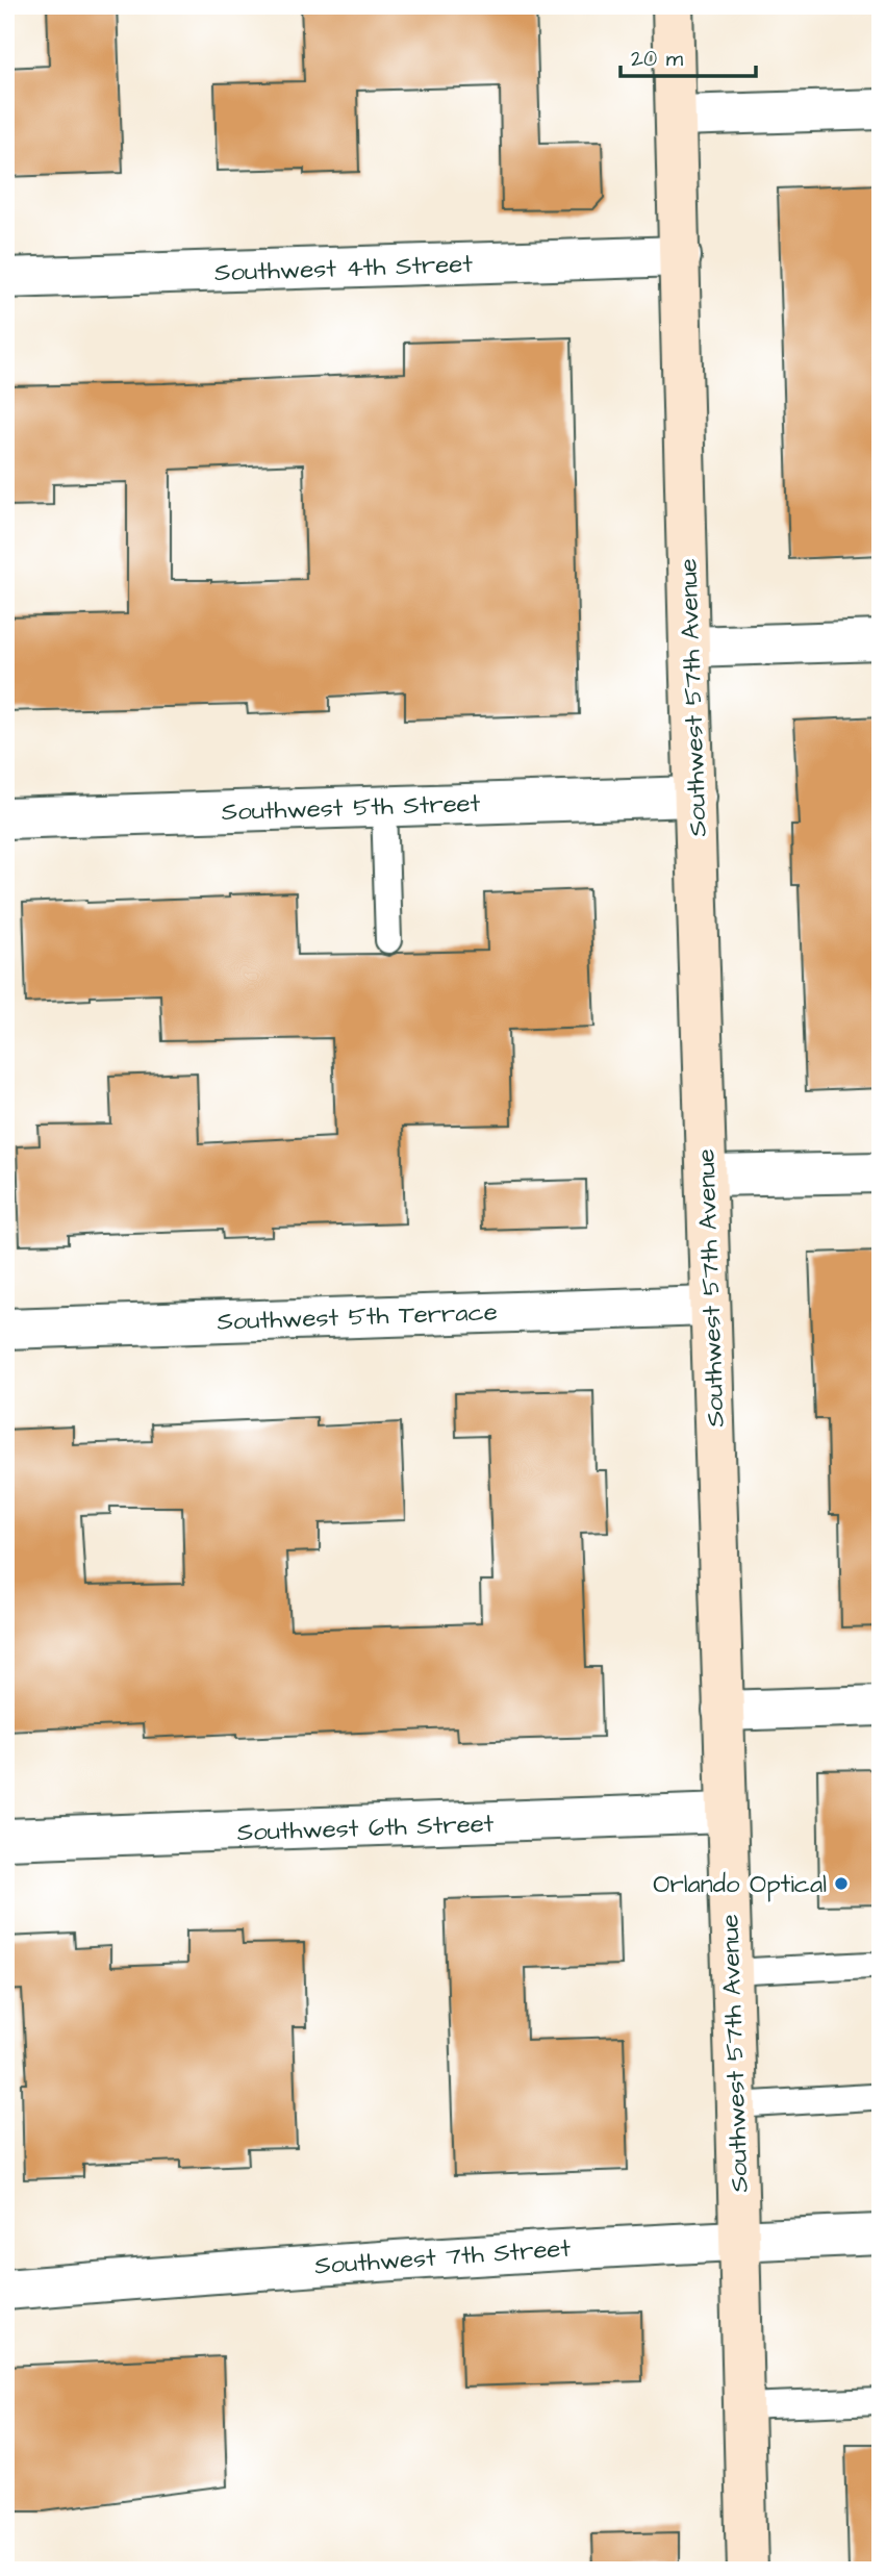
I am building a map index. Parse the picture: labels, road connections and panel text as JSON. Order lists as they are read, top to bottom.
{
  "streets": {
    "main road": ["Southwest 57th Avenue"],
    "street": [
      "Southwest 4th Street",
      "Southwest 5th Street",
      "Southwest 5th Terrace",
      "Southwest 6th Street",
      "Southwest 7th Street"
    ]
  },
  "crossings": [
    ["Southwest 4th Street", "Southwest 57th Avenue"],
    ["Southwest 57th Avenue", "Southwest 5th Street"],
    ["Southwest 57th Avenue", "Southwest 5th Terrace"],
    ["Southwest 57th Avenue", "Southwest 6th Street"],
    ["Southwest 57th Avenue", "Southwest 7th Street"]
  ],
  "places": ["Orlando Optical"],
  "scale_bar": "20 m"
}
